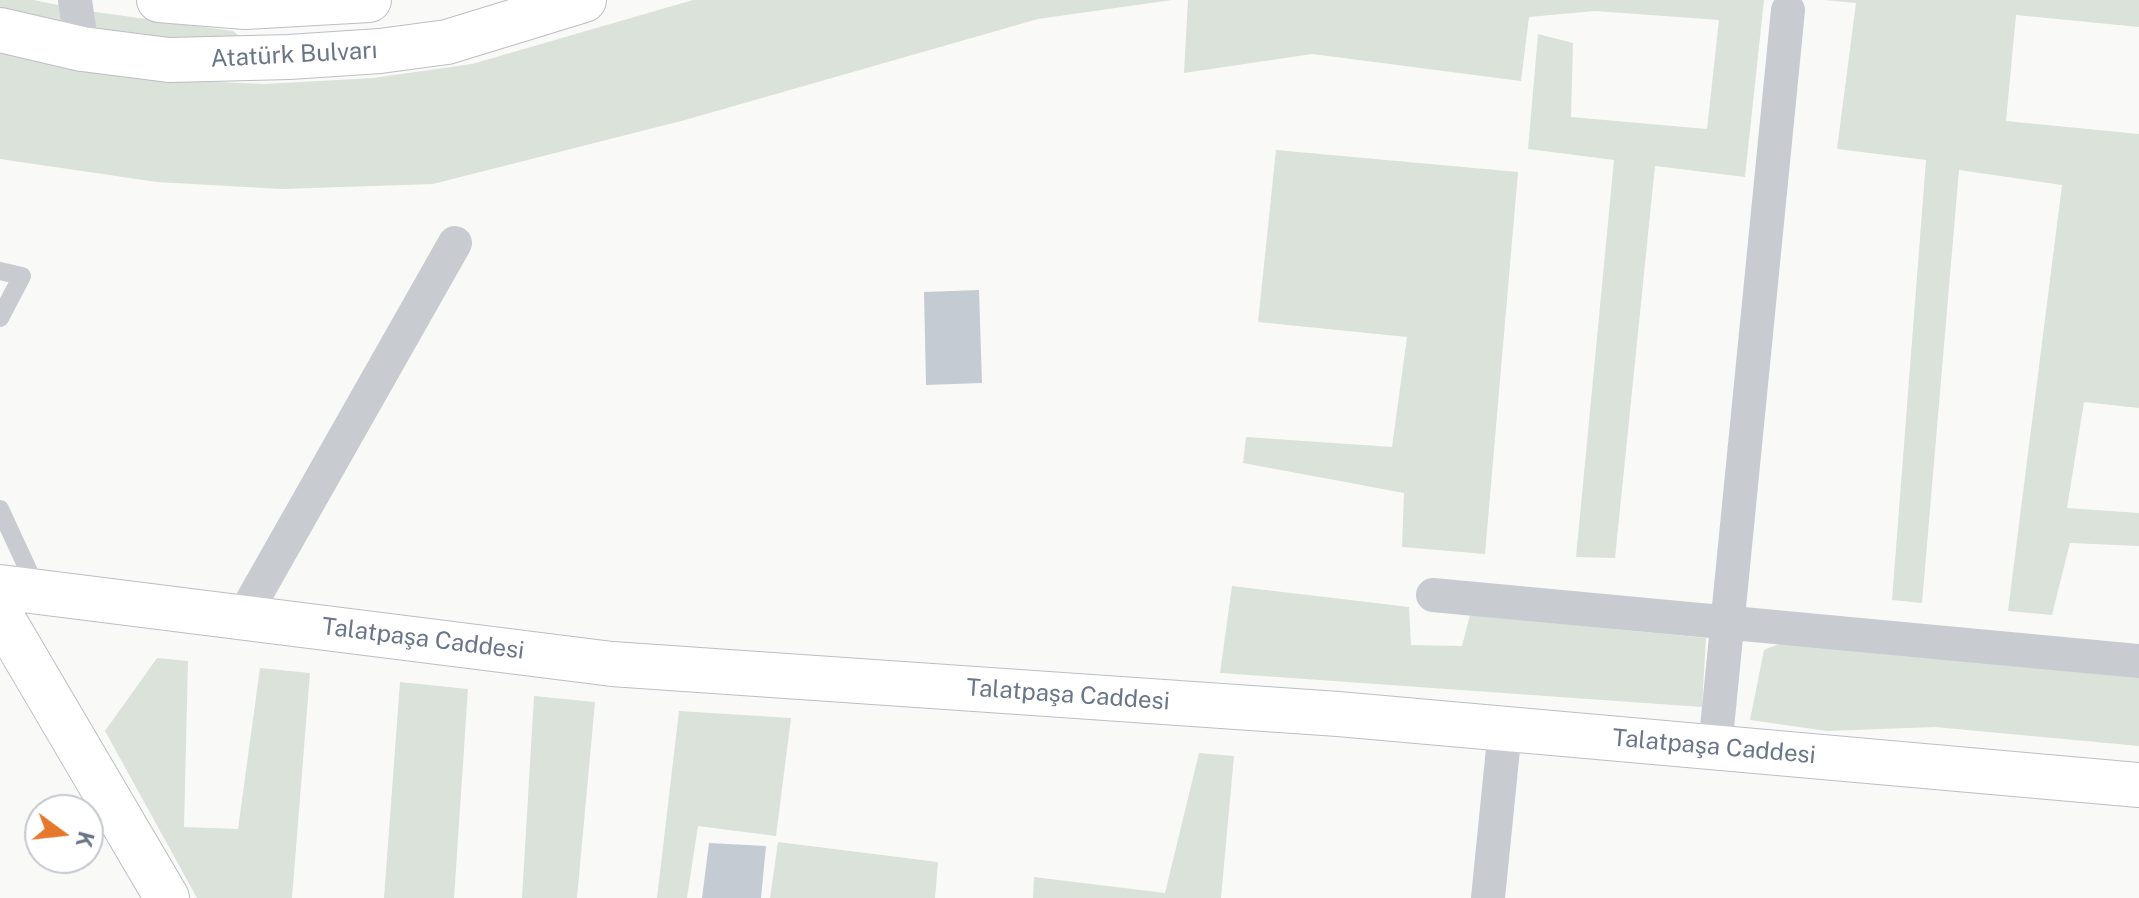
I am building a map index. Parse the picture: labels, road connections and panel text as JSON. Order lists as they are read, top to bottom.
{
  "streets": {
    "street": ["Atatürk Bulvarı", "Talatpaşa Caddesi"]
  },
  "north": "right"
}
